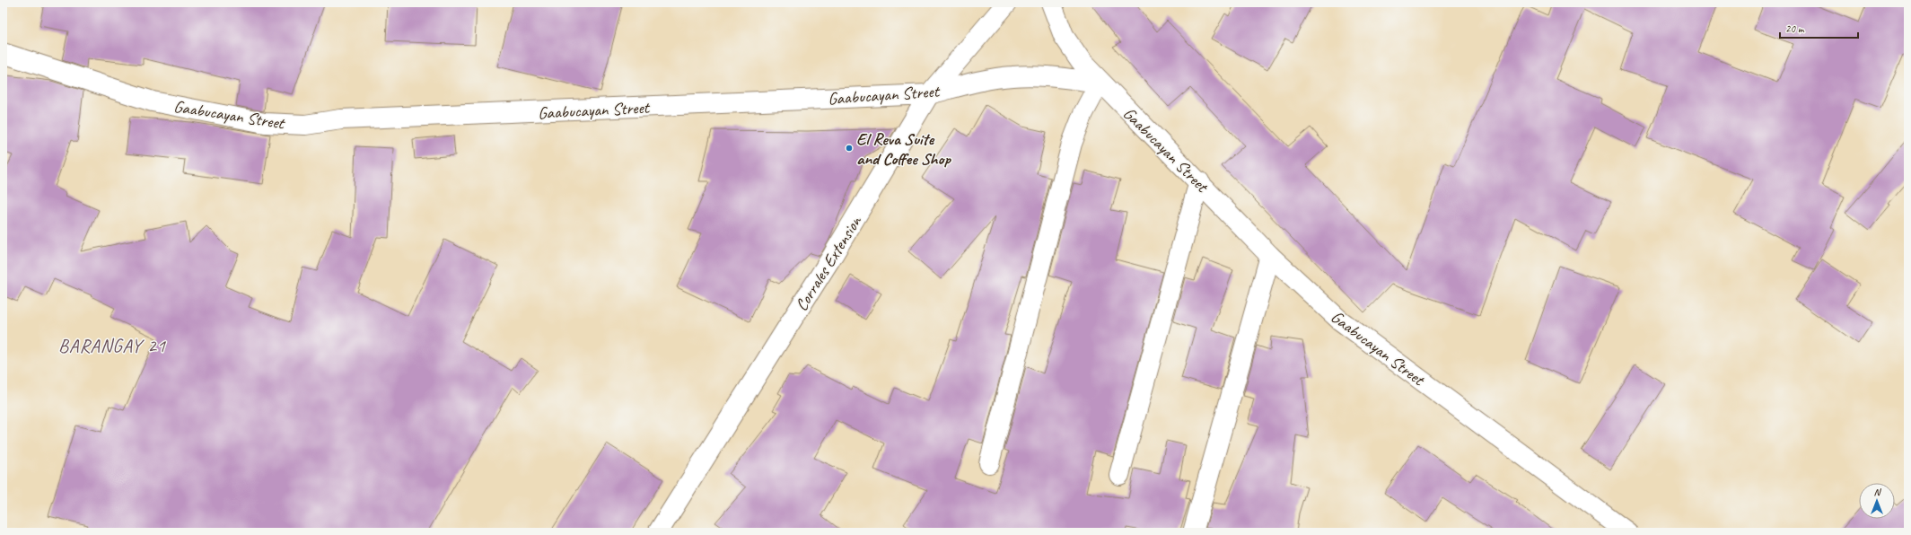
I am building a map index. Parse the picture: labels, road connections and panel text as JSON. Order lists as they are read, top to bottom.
{
  "streets": {
    "street": ["Gaabucayan Street", "Corrales Extension"]
  },
  "crossings": [
    ["Gaabucayan Street", "Corrales Extension"]
  ],
  "districts": ["BARANGAY 21"],
  "places": ["El Reva Suite and Coffee Shop"],
  "scale_bar": "20 m",
  "north": "top"
}
